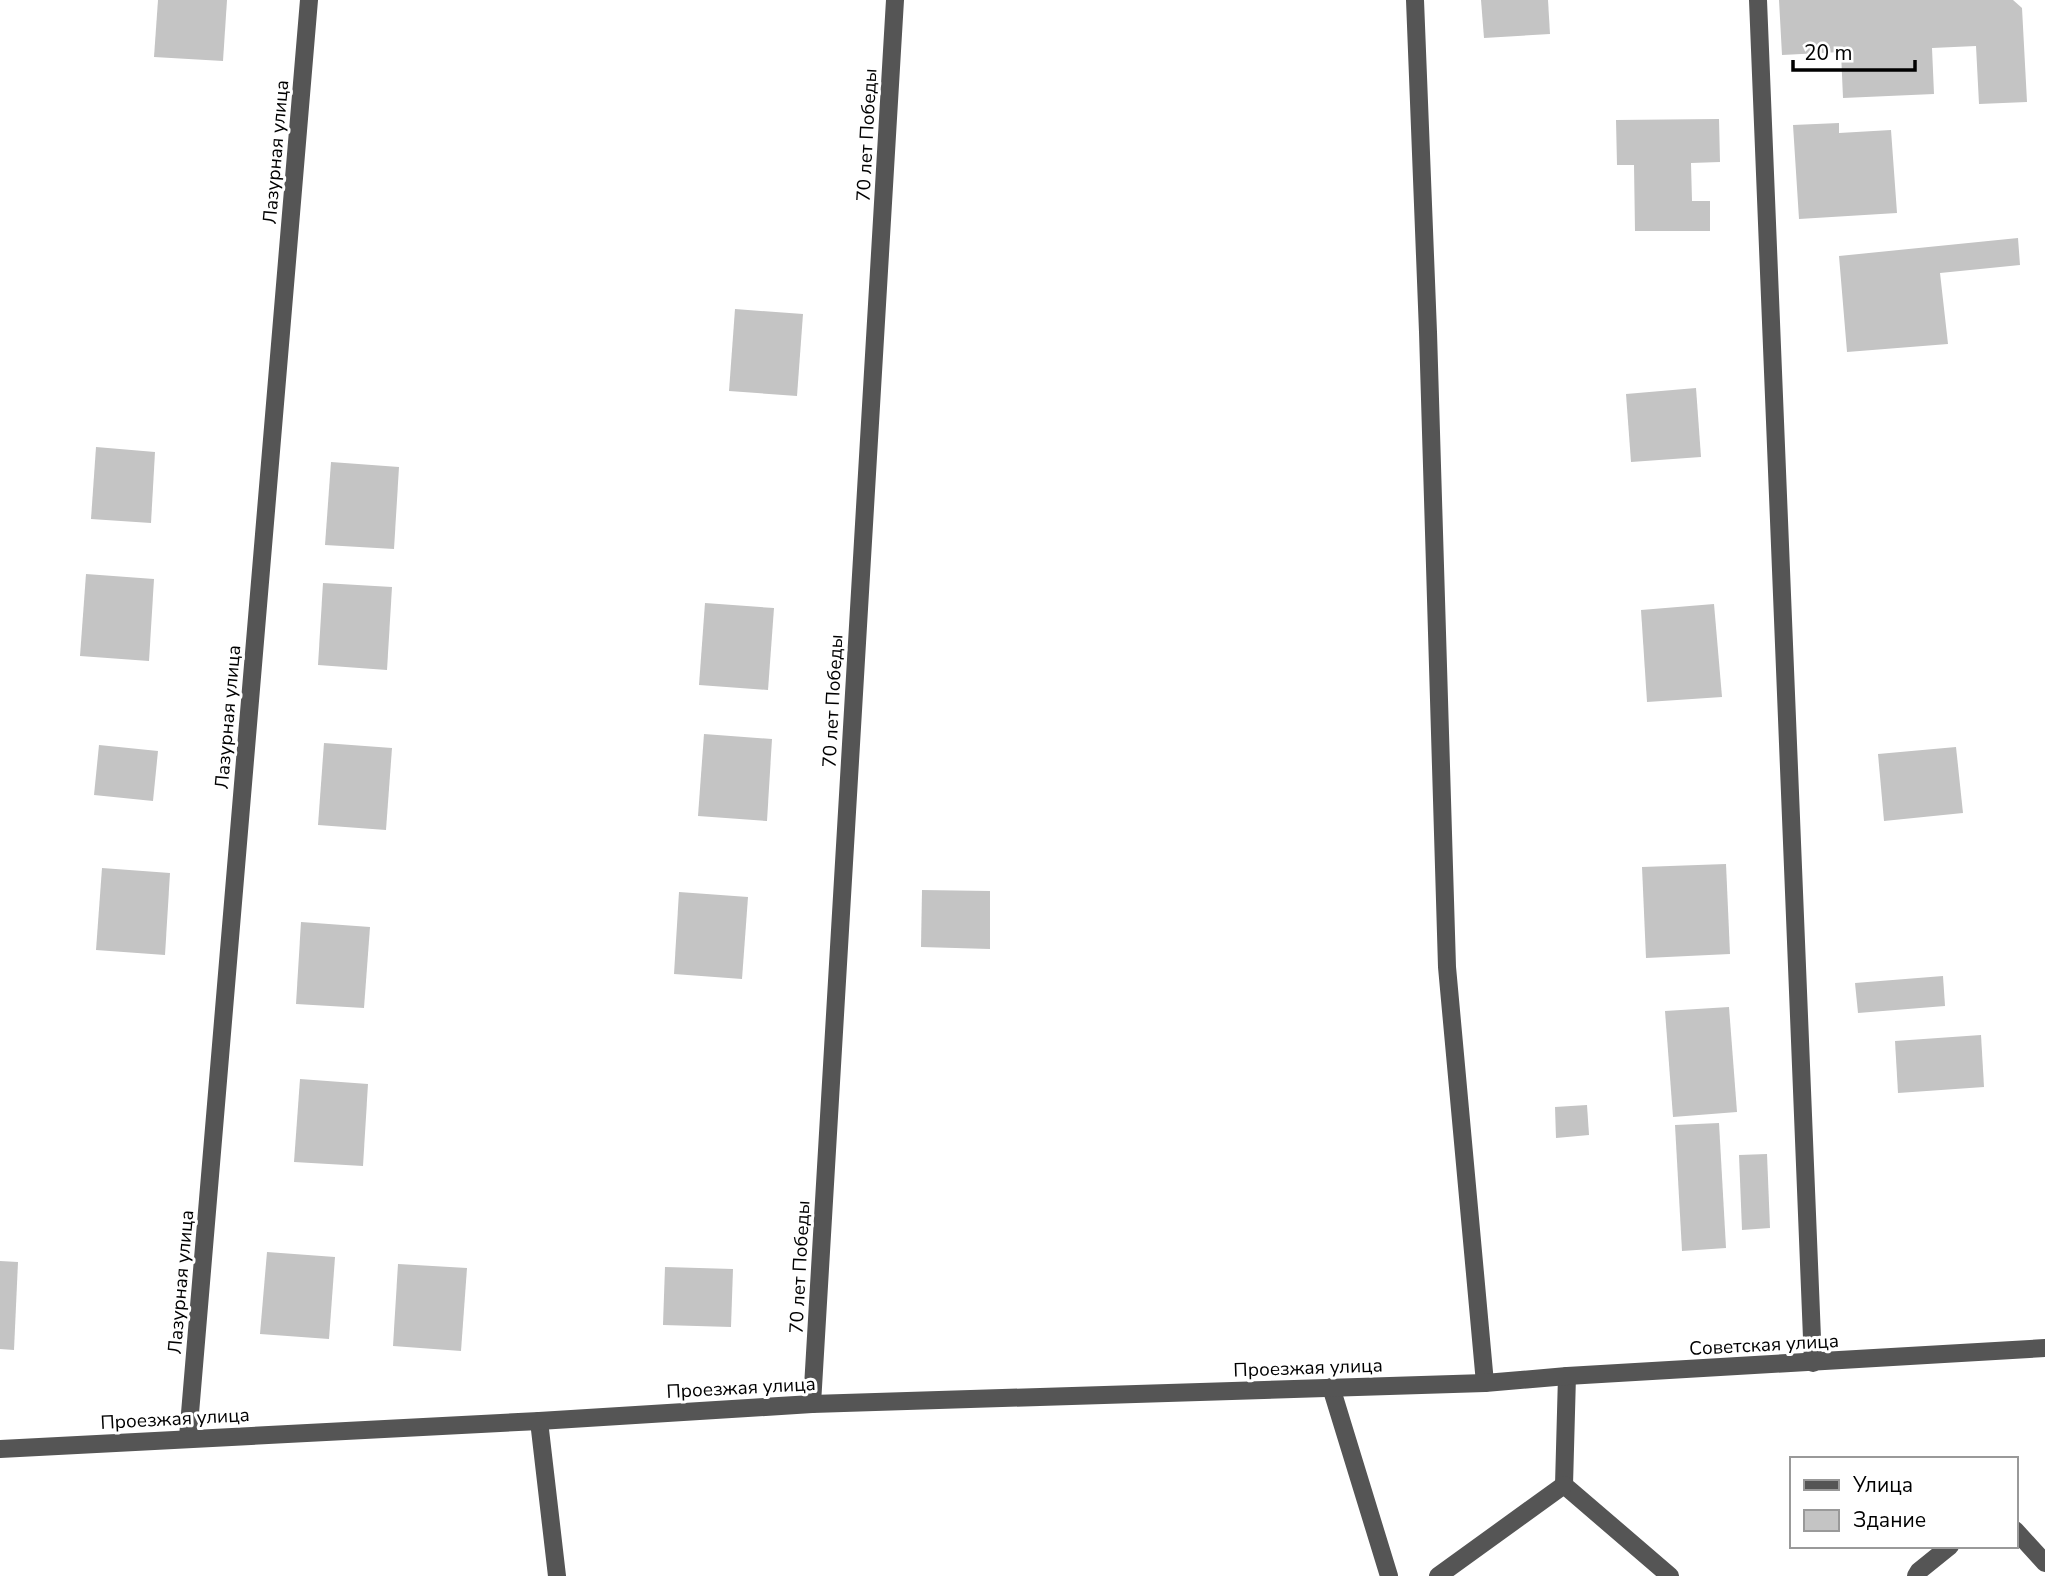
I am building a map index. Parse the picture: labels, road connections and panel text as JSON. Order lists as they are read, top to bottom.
{
  "streets": {
    "street": [
      "70 лет Победы",
      "Лазурная улица",
      "Советская улица",
      "Проезжая улица"
    ]
  },
  "crossings": [
    ["70 лет Победы", "Проезжая улица"],
    ["Лазурная улица", "Проезжая улица"],
    ["Советская улица", "Проезжая улица"]
  ],
  "legend": ["Улица", "Здание"],
  "scale_bar": "20 m"
}
